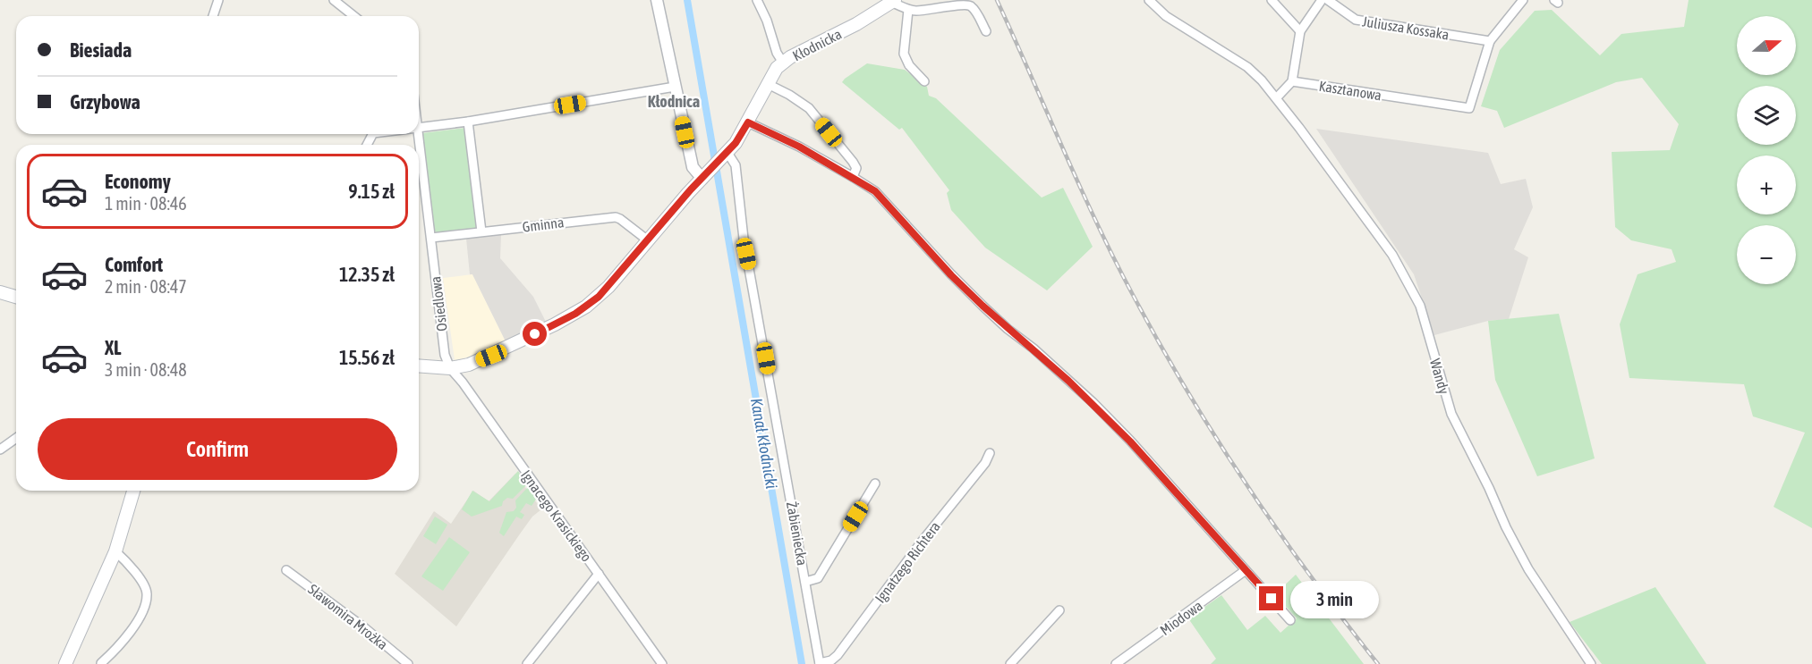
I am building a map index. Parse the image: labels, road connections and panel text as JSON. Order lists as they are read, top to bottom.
{
  "streets": {
    "main road": ["Kłodnicka"],
    "street": [
      "Juliusza Kossaka",
      "Kasztanowa",
      "Gminna",
      "Osiedlowa",
      "Wandy",
      "Ignacego Krasickiego",
      "Żabieniecka",
      "Ignatzego Richtera",
      "Sławomira Mrożka",
      "Miodowa"
    ]
  },
  "crossings": [
    ["Juliusza Kossaka", "Kasztanowa"],
    ["Kłodnicka", "Gminna"],
    ["Kłodnicka", "Osiedlowa"],
    ["Kłodnicka", "Ignacego Krasickiego"],
    ["Kłodnicka", "Żabieniecka"],
    ["Gminna", "Osiedlowa"],
    ["Osiedlowa", "Ignacego Krasickiego"],
    ["Żabieniecka", "Ignatzego Richtera"]
  ],
  "districts": ["Kłodnica"],
  "water": ["Kanał Kłodnicki"],
  "north": "right",
  "page": {
    "map_buttons": ["+", "−"],
    "banner": ["Biesiada", "Grzybowa"],
    "list": [
      {
        "name": "Economy",
        "note": "1 min · 08:46",
        "value": "9.15 zł"
      },
      {
        "name": "Comfort",
        "note": "2 min · 08:47",
        "value": "12.35 zł"
      },
      {
        "name": "XL",
        "note": "3 min · 08:48",
        "value": "15.56 zł"
      }
    ],
    "buttons": "Confirm",
    "bubble": "3 min"
  }
}
